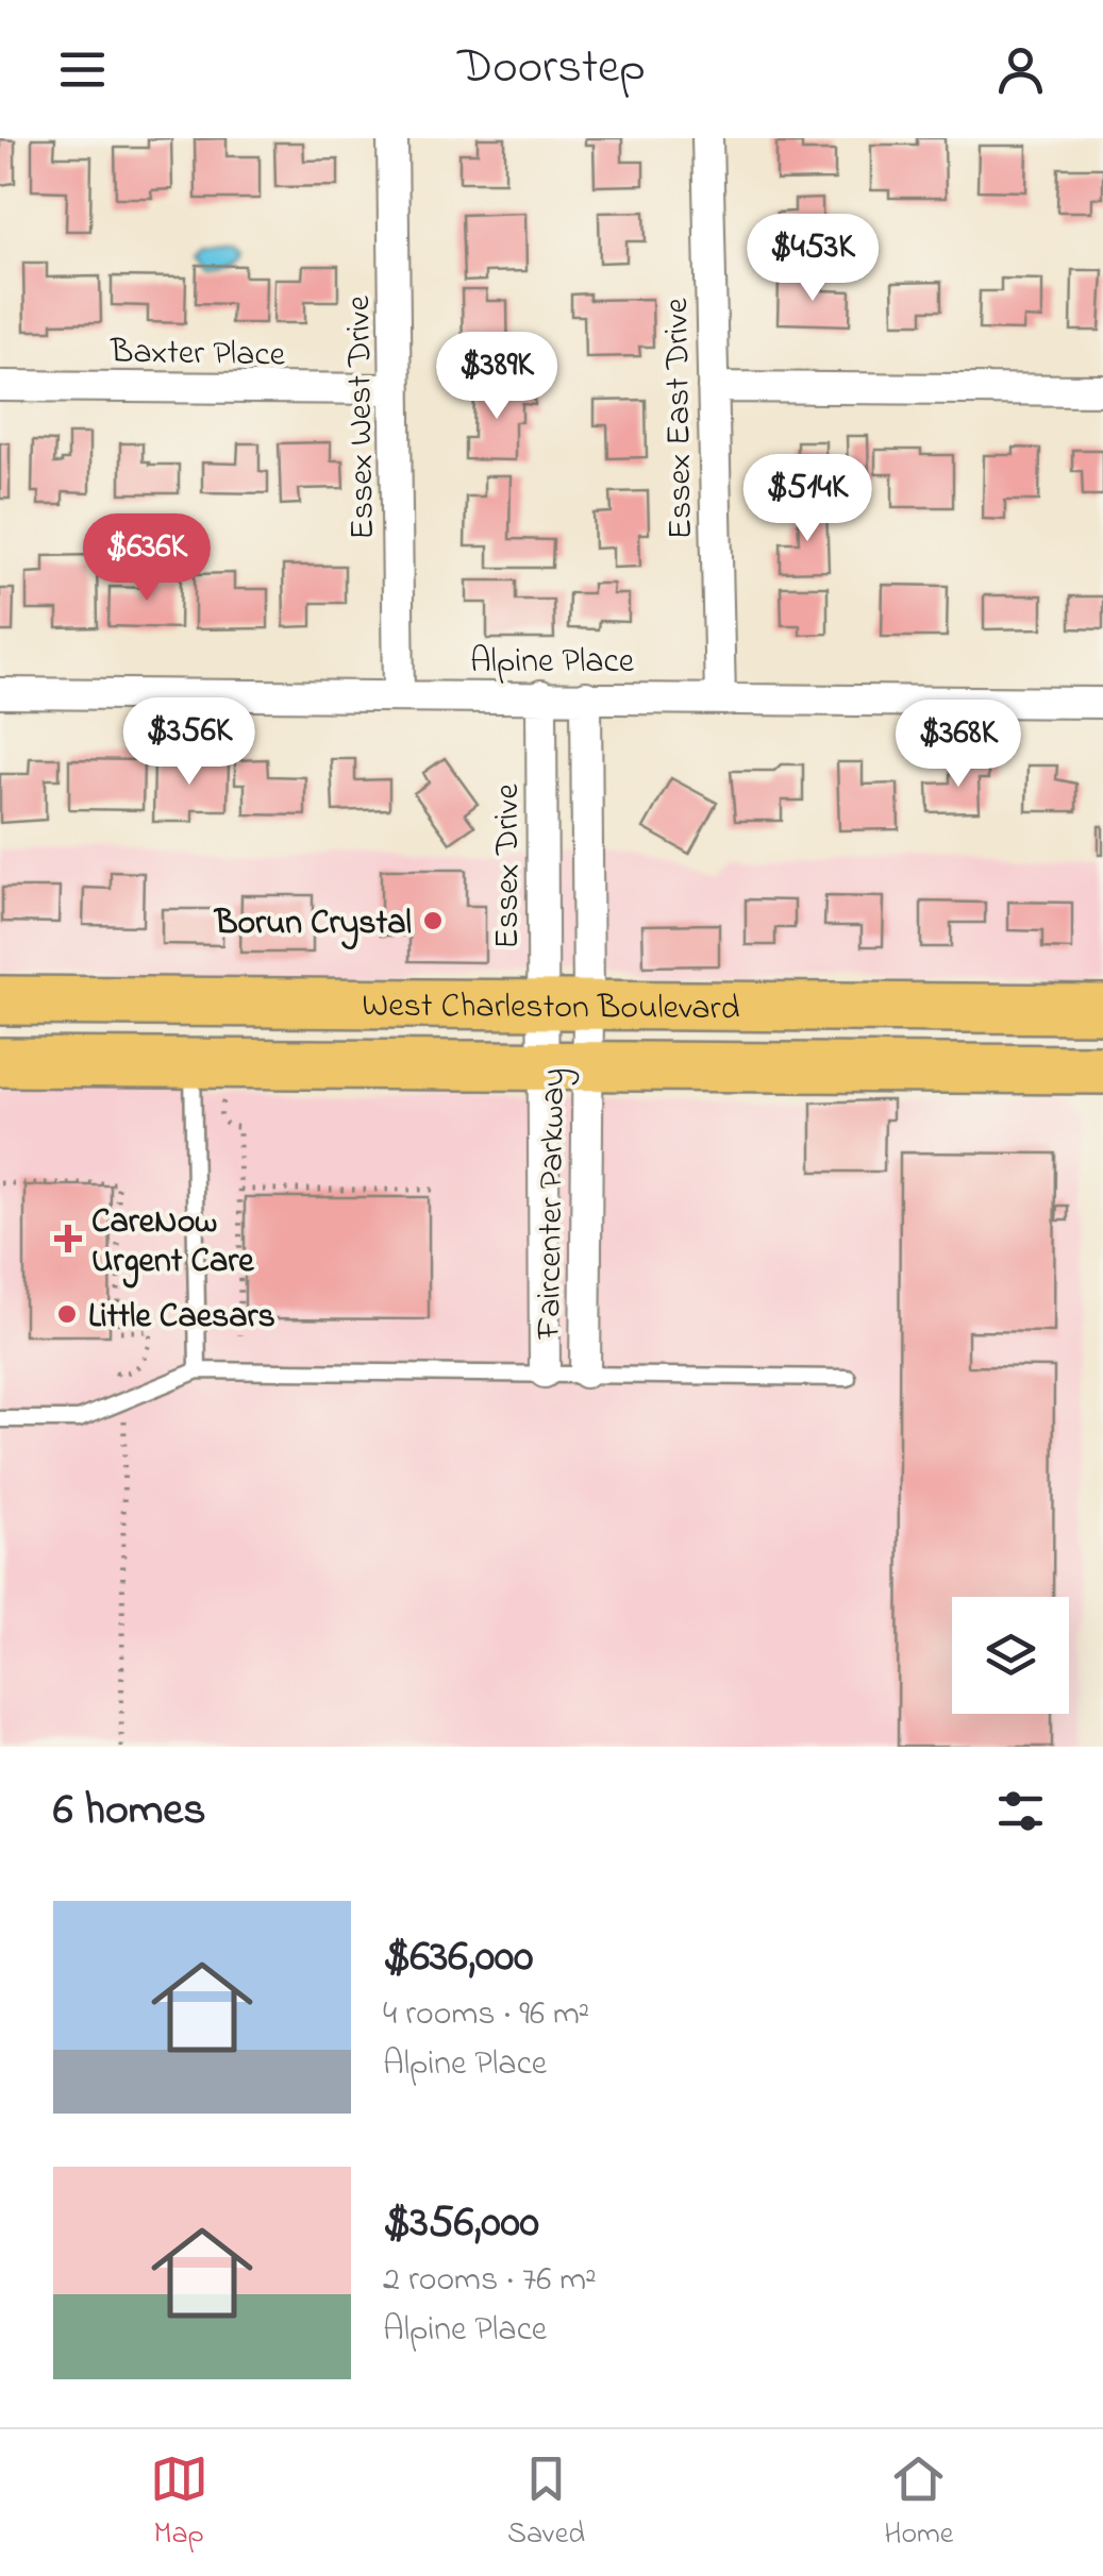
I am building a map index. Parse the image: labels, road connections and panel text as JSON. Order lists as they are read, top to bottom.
{
  "streets": {
    "main road": ["West Charleston Boulevard"],
    "street": [
      "Baxter Place",
      "Essex West Drive",
      "Essex East Drive",
      "Alpine Place",
      "Essex Drive",
      "Faircenter Parkway"
    ]
  },
  "crossings": [
    ["Baxter Place", "Essex West Drive"],
    ["Essex West Drive", "Alpine Place"],
    ["Essex East Drive", "Alpine Place"],
    ["Alpine Place", "Essex Drive"],
    ["Essex Drive", "West Charleston Boulevard"],
    ["Essex Drive", "Faircenter Parkway"],
    ["West Charleston Boulevard", "Faircenter Parkway"]
  ],
  "places": {
    "other": ["Borun Crystal", "Little Caesars"],
    "health": ["CareNow Urgent Care"]
  },
  "page": {
    "header": "Doorstep",
    "price": [
      "$453K",
      "$389K",
      "$514K",
      "$636K",
      "$356K",
      "$368K"
    ],
    "heading": "6 homes",
    "list": [
      {
        "name": "$636,000",
        "note": "4 rooms · 96 m² · Alpine Place"
      },
      {
        "name": "$356,000",
        "note": "2 rooms · 76 m² · Alpine Place"
      }
    ],
    "tabs": ["Map", "Saved", "Home"]
  }
}
